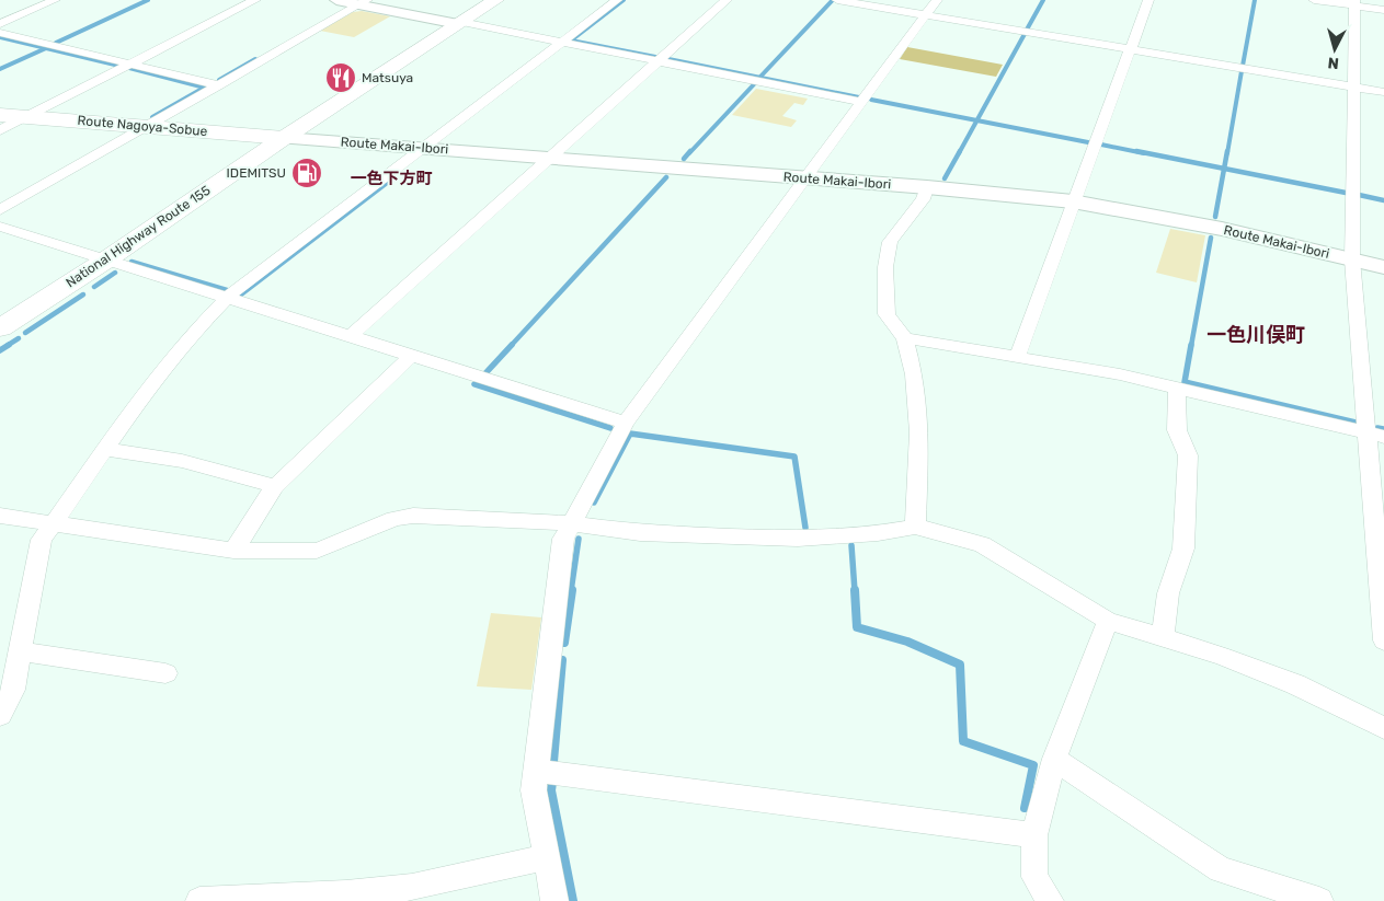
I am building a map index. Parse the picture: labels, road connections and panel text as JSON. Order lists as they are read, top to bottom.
{
  "streets": {
    "main road": ["Route Nagoya-Sobue", "Route Makai-Ibori", "National Highway Route 155"]
  },
  "crossings": [
    ["Route Nagoya-Sobue", "Route Makai-Ibori"],
    ["Route Nagoya-Sobue", "National Highway Route 155"],
    ["Route Makai-Ibori", "National Highway Route 155"]
  ],
  "districts": ["一色下方町", "一色川俣町"],
  "places": {
    "restaurant": ["Matsuya"],
    "fuel station": ["IDEMITSU"]
  },
  "north": "bottom"
}
